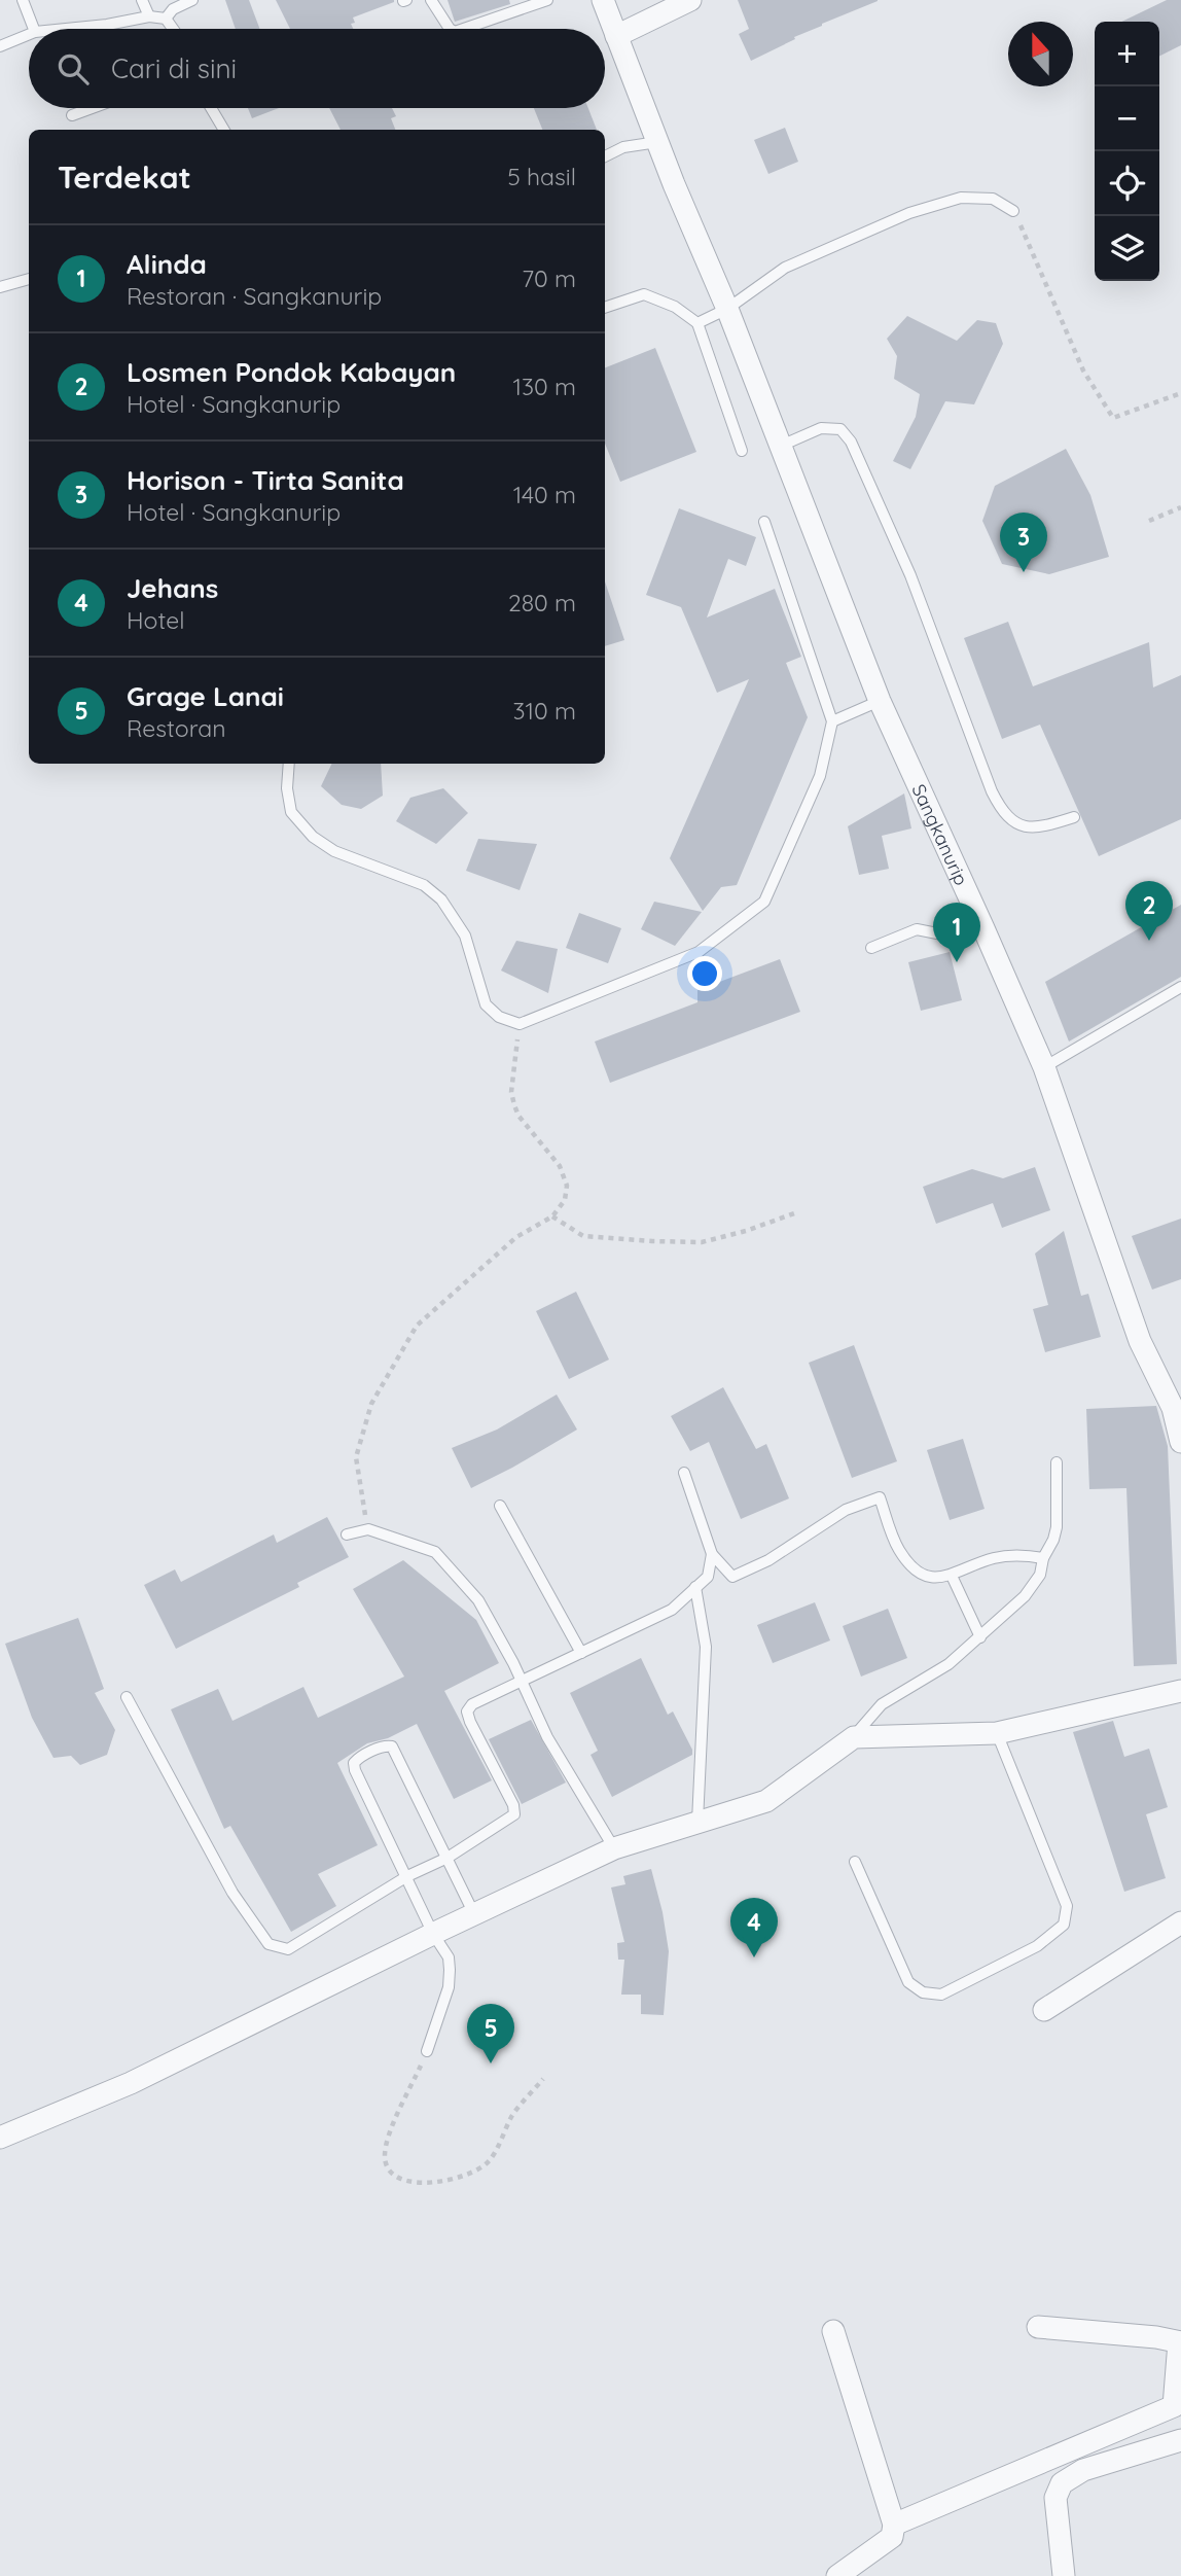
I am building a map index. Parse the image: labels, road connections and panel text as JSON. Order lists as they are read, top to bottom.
{
  "streets": {
    "street": ["Sangkanurip"]
  },
  "north": "top",
  "page": {
    "map_buttons": ["+", "−"],
    "search": "Cari di sini",
    "heading": ["Terdekat", "5 hasil"],
    "list": [
      {
        "mark": "1",
        "name": "Alinda",
        "note": "Restoran · Sangkanurip",
        "value": "70 m"
      },
      {
        "mark": "2",
        "name": "Losmen Pondok Kabayan",
        "note": "Hotel · Sangkanurip",
        "value": "130 m"
      },
      {
        "mark": "3",
        "name": "Horison - Tirta Sanita",
        "note": "Hotel · Sangkanurip",
        "value": "140 m"
      },
      {
        "mark": "4",
        "name": "Jehans",
        "note": "Hotel",
        "value": "280 m"
      },
      {
        "mark": "5",
        "name": "Grage Lanai",
        "note": "Restoran",
        "value": "310 m"
      }
    ],
    "pins": [
      "3",
      "2",
      "1",
      "4",
      "5"
    ]
  }
}
